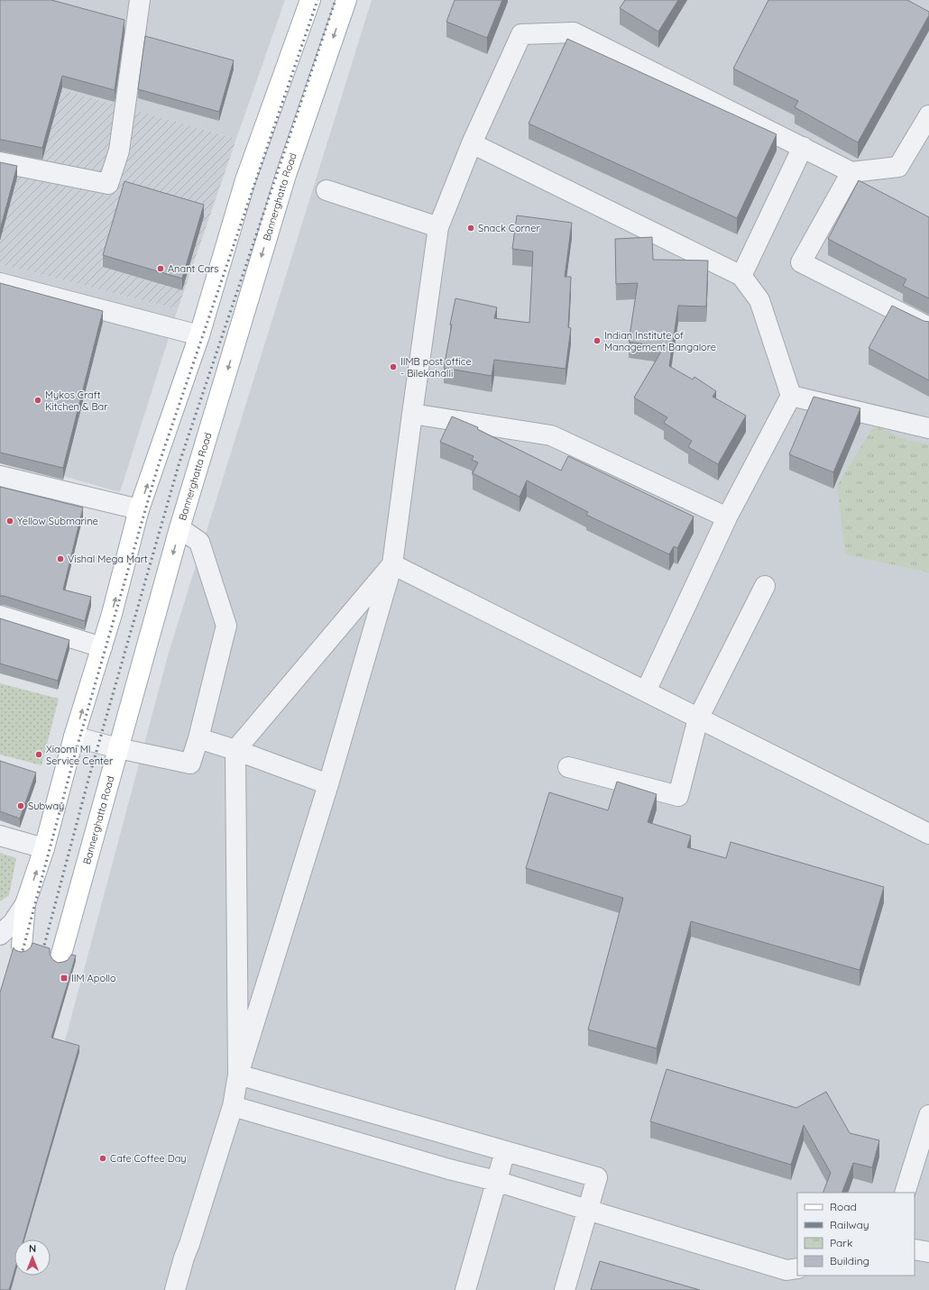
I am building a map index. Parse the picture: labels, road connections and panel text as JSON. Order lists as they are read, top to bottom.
{
  "streets": {
    "main road": ["Bannerghatta Road"]
  },
  "places": {
    "other": [
      "Snack Corner",
      "Anant Cars",
      "Indian Institute of Management Bangalore",
      "IIMB post office - Bilekahalli",
      "Mykos Craft Kitchen & Bar",
      "Yellow Submarine",
      "Vishal Mega Mart",
      "Xiaomi MI Service Center",
      "Subway",
      "Cafe Coffee Day"
    ],
    "transit": ["IIM Apollo"]
  },
  "legend": [
    "Road",
    "Railway",
    "Park",
    "Building"
  ],
  "north": "top"
}
